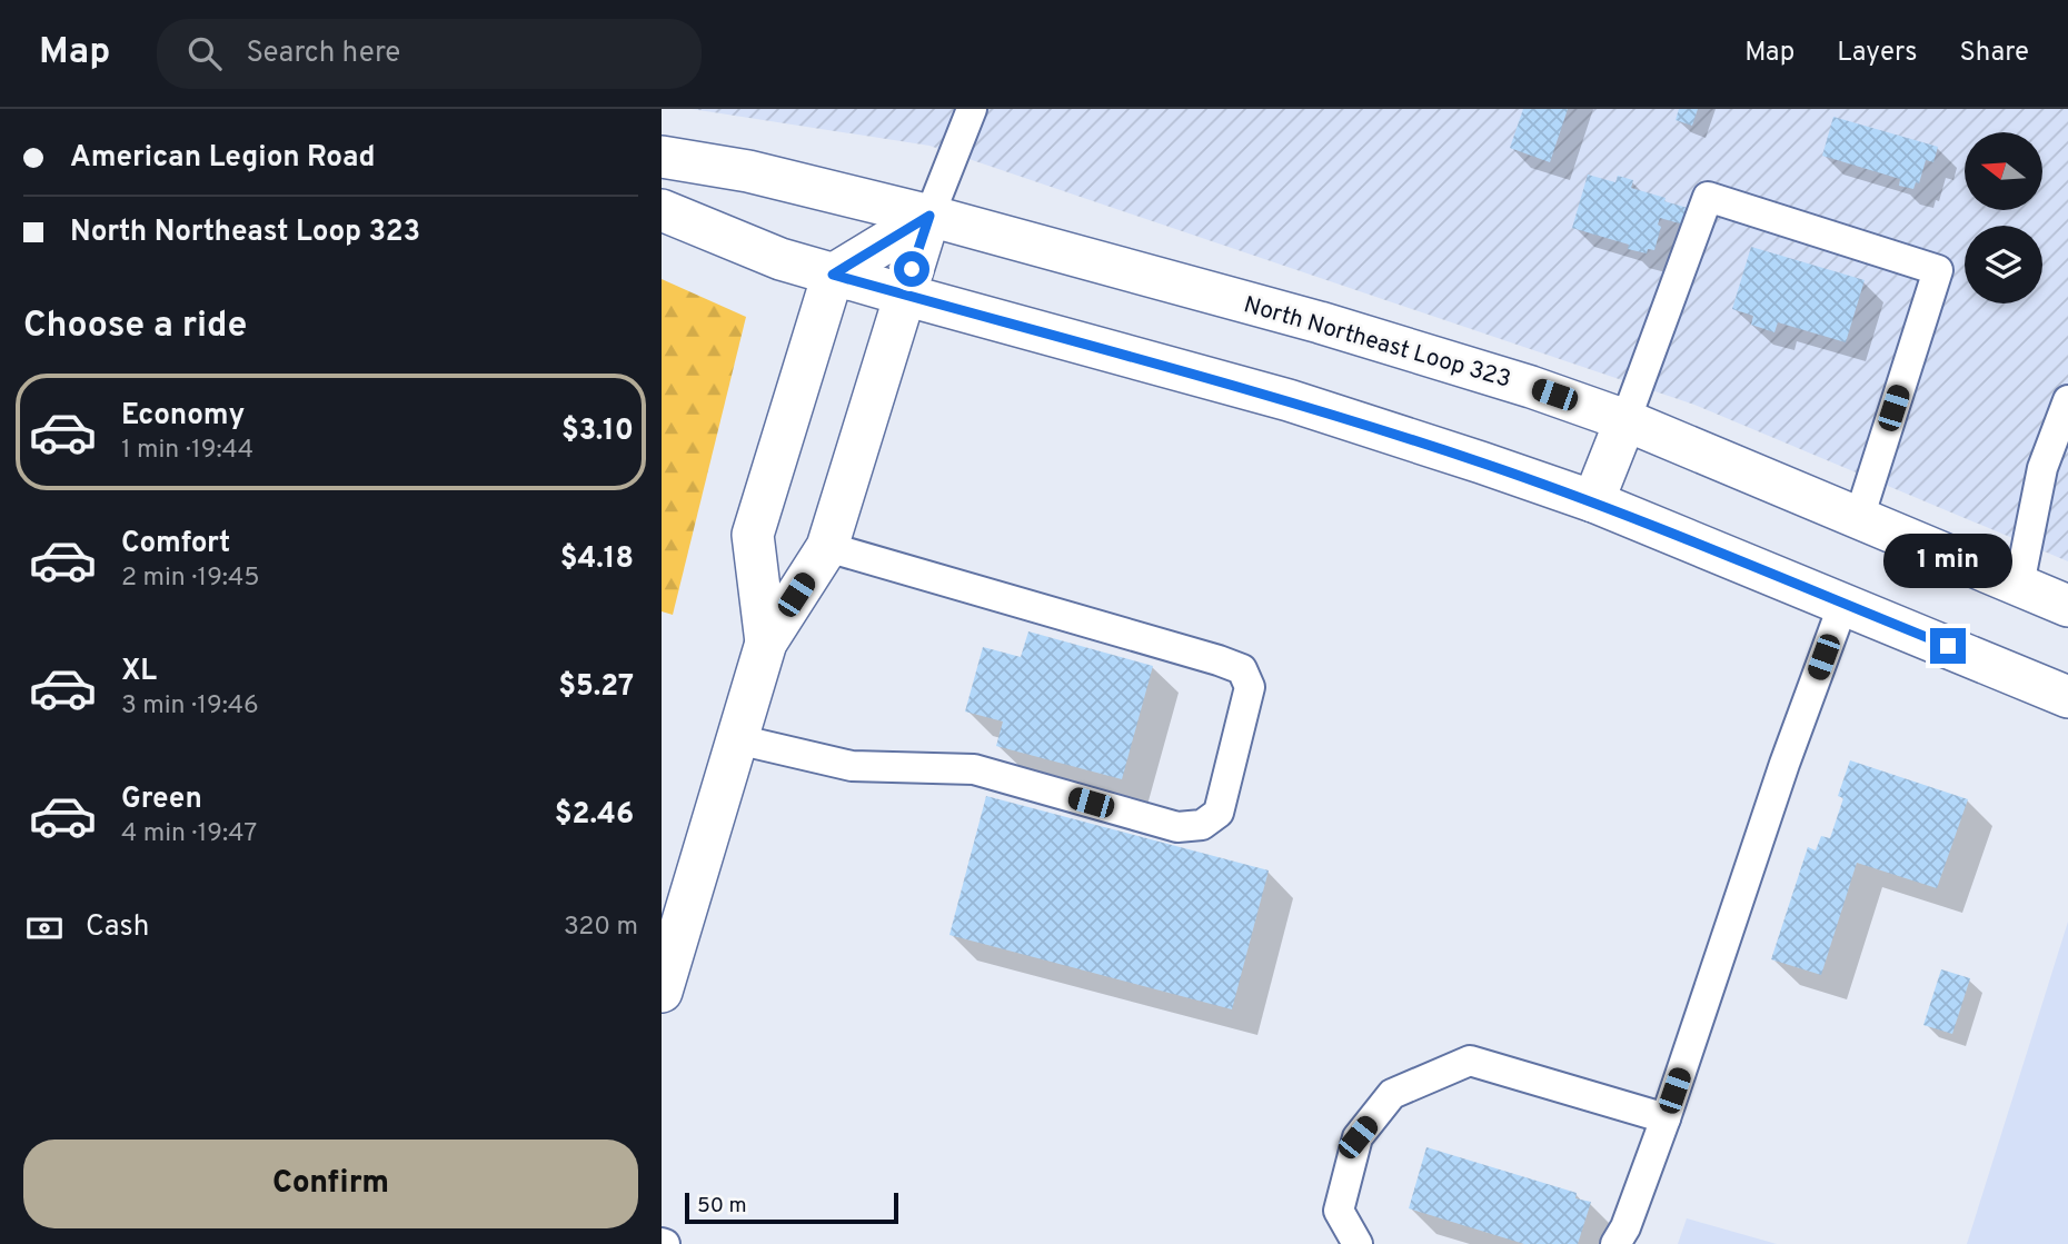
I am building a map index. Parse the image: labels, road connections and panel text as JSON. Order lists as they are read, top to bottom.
{
  "streets": {
    "highway": ["North Northeast Loop 323"]
  },
  "scale_bar": "50 m",
  "north": "left",
  "page": {
    "header": "Map",
    "search": "Search here",
    "nav": ["Map", "Layers", "Share"],
    "banner": ["American Legion Road", "North Northeast Loop 323"],
    "heading": "Choose a ride",
    "list": [
      {
        "name": "Economy",
        "note": "1 min · 19:44",
        "value": "$3.10"
      },
      {
        "name": "Comfort",
        "note": "2 min · 19:45",
        "value": "$4.18"
      },
      {
        "name": "XL",
        "note": "3 min · 19:46",
        "value": "$5.27"
      },
      {
        "name": "Green",
        "note": "4 min · 19:47",
        "value": "$2.46"
      }
    ],
    "bubble": "1 min",
    "pay": ["Cash", "320 m"],
    "buttons": "Confirm",
    "scale": "50 m"
  }
}
